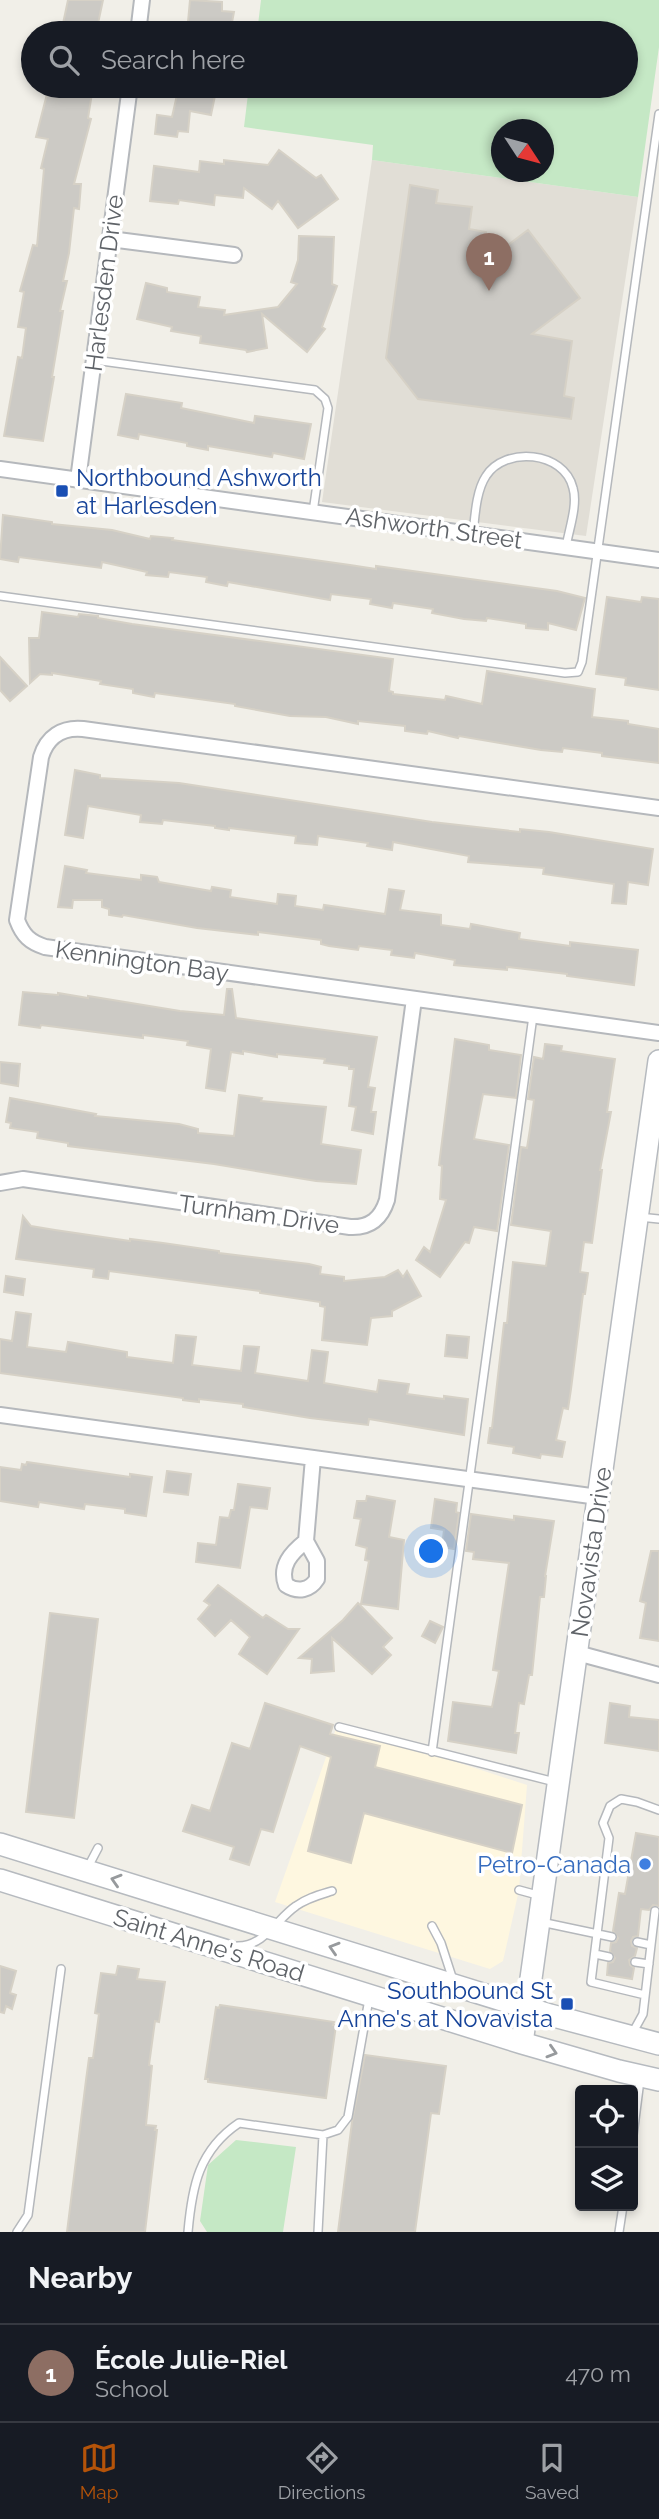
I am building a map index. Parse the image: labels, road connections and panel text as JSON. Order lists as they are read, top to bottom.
{
  "streets": {
    "main road": ["Novavista Drive", "Saint Anne's Road"],
    "street": [
      "Harlesden Drive",
      "Ashworth Street",
      "Kennington Bay",
      "Turnham Drive"
    ]
  },
  "crossings": [
    ["Harlesden Drive", "Ashworth Street"],
    ["Kennington Bay", "Turnham Drive"],
    ["Novavista Drive", "Saint Anne's Road"]
  ],
  "places": {
    "transit": ["Northbound Ashworth at Harlesden", "Southbound St Anne's at Novavista"],
    "other": ["Petro-Canada"]
  },
  "north": "bottom right",
  "page": {
    "search": "Search here",
    "pins": "1",
    "heading": "Nearby",
    "list": [
      {
        "mark": "1",
        "name": "École Julie-Riel",
        "note": "School",
        "value": "470 m"
      }
    ],
    "nav": ["Map", "Directions", "Saved"]
  }
}
